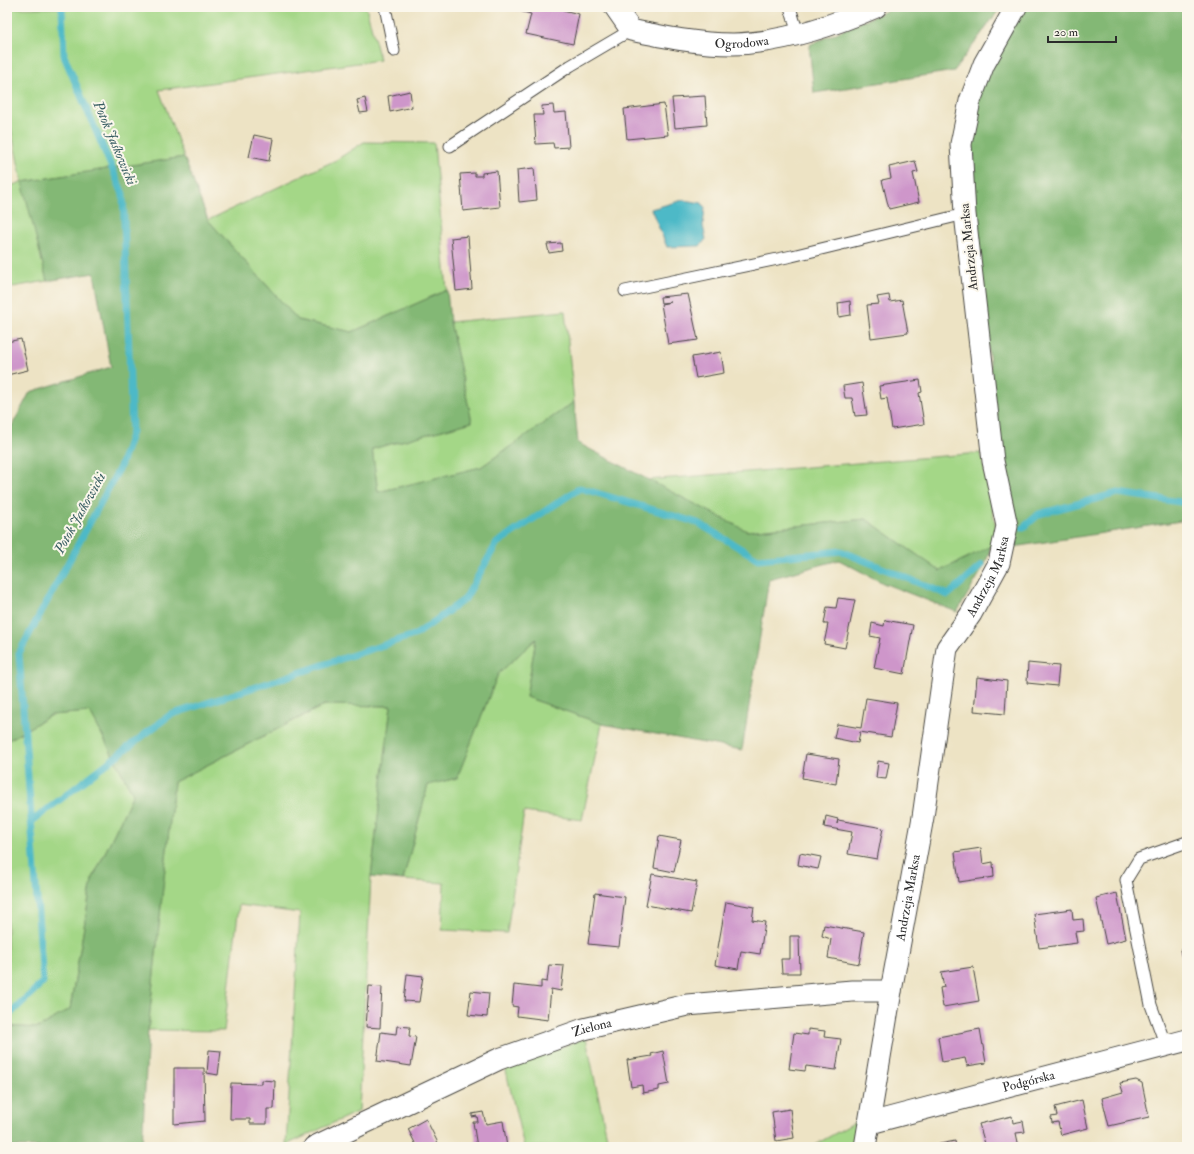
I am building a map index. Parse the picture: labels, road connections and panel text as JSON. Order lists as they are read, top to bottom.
{
  "streets": {
    "street": [
      "Ogrodowa",
      "Andrzeja Marksa",
      "Zielona",
      "Podgórska"
    ]
  },
  "crossings": [
    ["Andrzeja Marksa", "Zielona"],
    ["Andrzeja Marksa", "Podgórska"]
  ],
  "water": ["Potok Jaśkowicki"],
  "scale_bar": "20 m"
}
